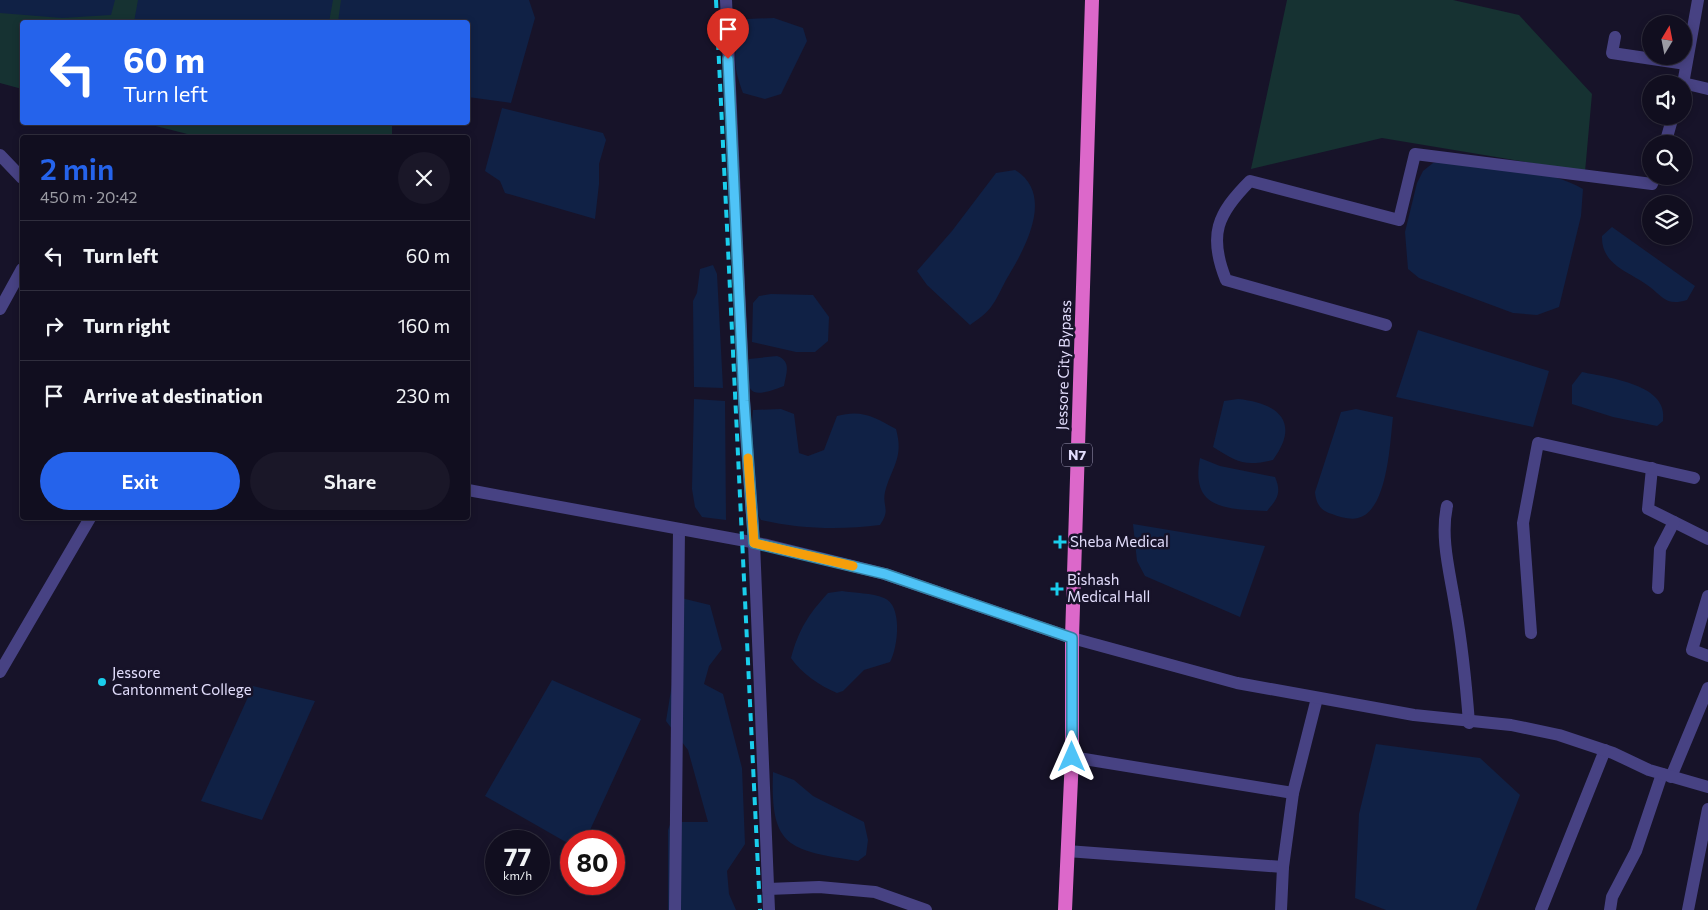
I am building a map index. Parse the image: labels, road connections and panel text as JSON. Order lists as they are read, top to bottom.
{
  "streets": {
    "highway": ["Jessore City Bypass", "N7"]
  },
  "places": {
    "health": ["Sheba Medical", "Bishash Medical Hall"],
    "other": ["Jessore Cantonment College"]
  },
  "north": "top",
  "page": {
    "turn": ["60 m", "Turn left"],
    "heading": ["2 min", "450 m · 20:42"],
    "list": [
      {
        "name": "Turn left",
        "value": "60 m"
      },
      {
        "name": "Turn right",
        "value": "160 m"
      },
      {
        "name": "Arrive at destination",
        "value": "230 m"
      }
    ],
    "buttons": ["Exit", "Share"],
    "speed": "77 km/h",
    "limit": "80"
  }
}
